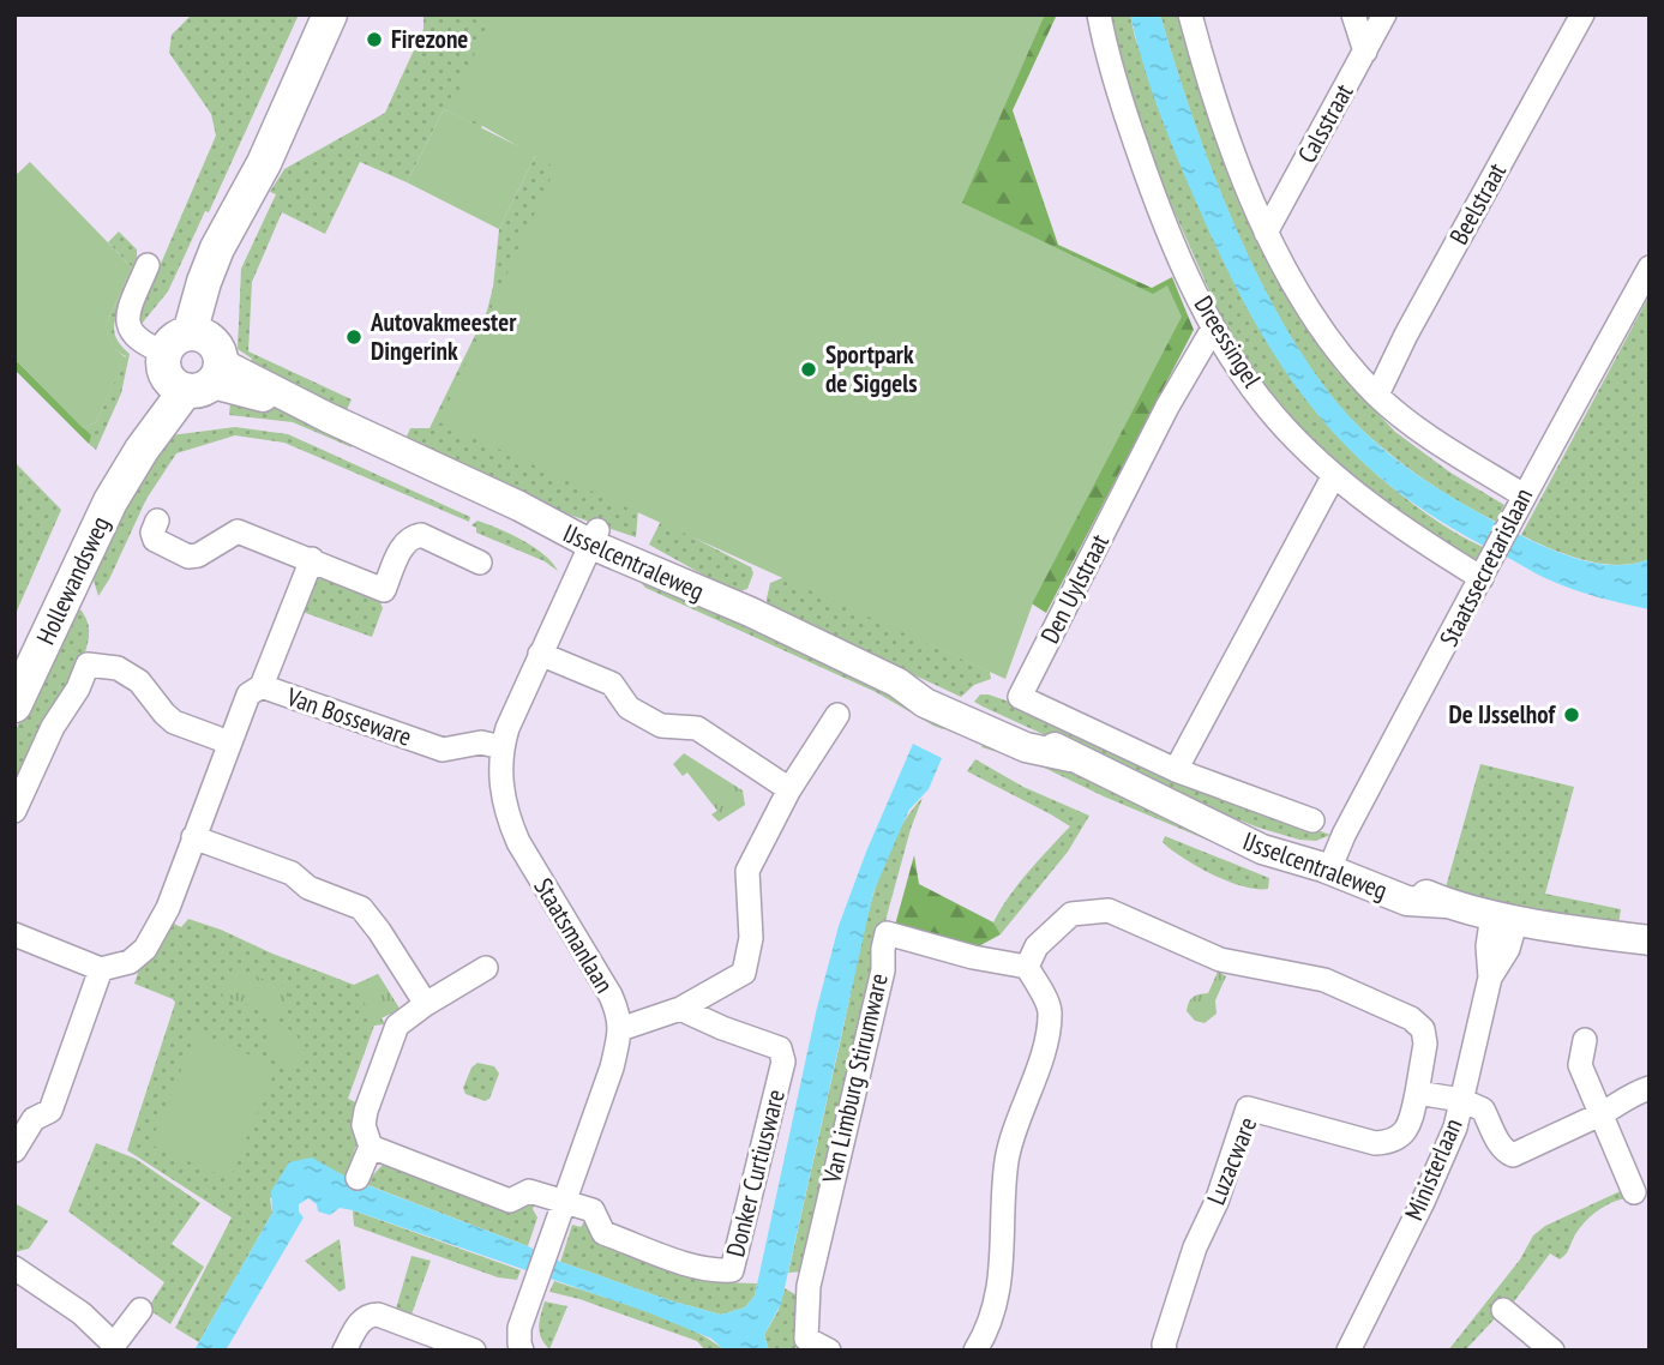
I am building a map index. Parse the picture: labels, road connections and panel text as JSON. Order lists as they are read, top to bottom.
{
  "streets": {
    "main road": ["Hollewandsweg"],
    "street": [
      "Calsstraat",
      "Beelstraat",
      "Dreessingel",
      "IJsselcentraleweg",
      "Staatssecretarislaan",
      "Den Uylstraat",
      "Van Bosseware",
      "Staatsmanlaan",
      "Van Limburg Stirumware",
      "Luzacware",
      "Ministerlaan",
      "Donker Curtiusware"
    ]
  },
  "crossings": [
    ["Dreessingel", "Staatssecretarislaan"],
    ["Dreessingel", "Den Uylstraat"],
    ["IJsselcentraleweg", "Staatssecretarislaan"],
    ["IJsselcentraleweg", "Hollewandsweg"],
    ["IJsselcentraleweg", "Staatsmanlaan"],
    ["IJsselcentraleweg", "Ministerlaan"],
    ["Van Bosseware", "Staatsmanlaan"]
  ],
  "places": [
    "Firezone",
    "Autovakmeester Dingerink",
    "Sportpark de Siggels",
    "De IJsselhof"
  ]
}
